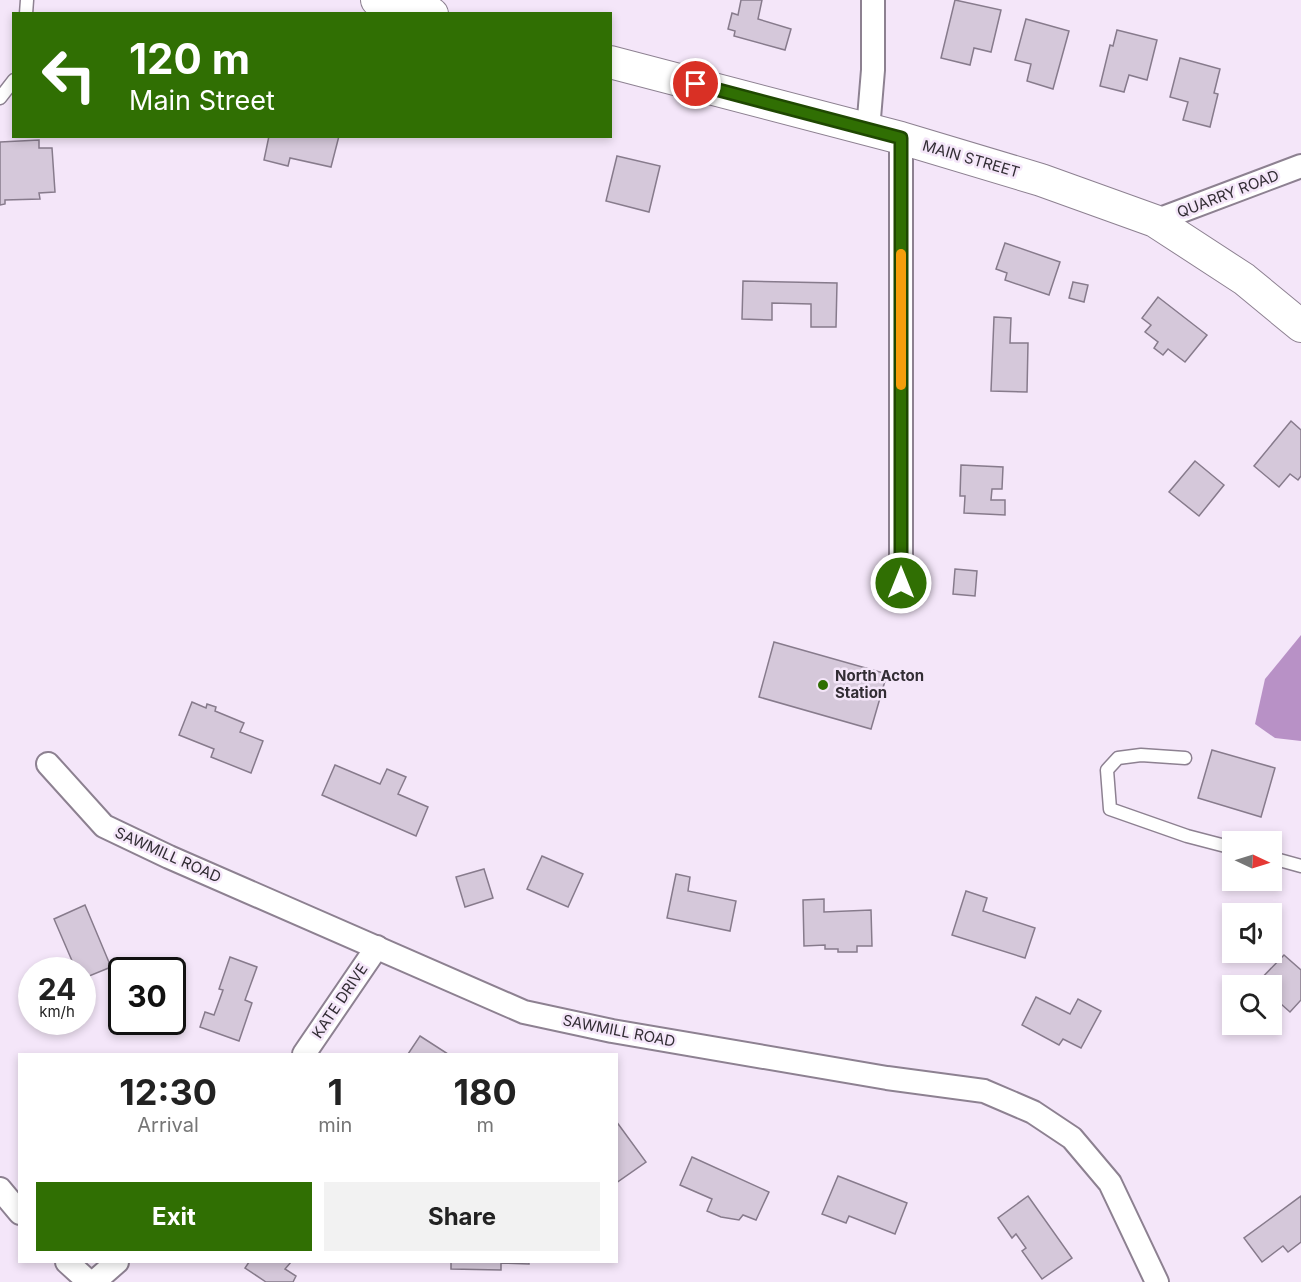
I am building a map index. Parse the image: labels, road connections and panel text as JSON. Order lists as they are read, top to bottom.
{
  "streets": {
    "main road": ["MAIN STREET"],
    "street": ["QUARRY ROAD", "SAWMILL ROAD", "KATE DRIVE"]
  },
  "crossings": [
    ["MAIN STREET", "QUARRY ROAD"],
    ["SAWMILL ROAD", "KATE DRIVE"]
  ],
  "places": ["North Acton Station"],
  "north": "right",
  "page": {
    "turn": ["120 m", "Main Street"],
    "speed": "24 km/h",
    "limit": "30",
    "eta": [
      "12:30",
      "Arrival",
      "1",
      "min",
      "180",
      "m"
    ],
    "buttons": ["Exit", "Share"]
  }
}
